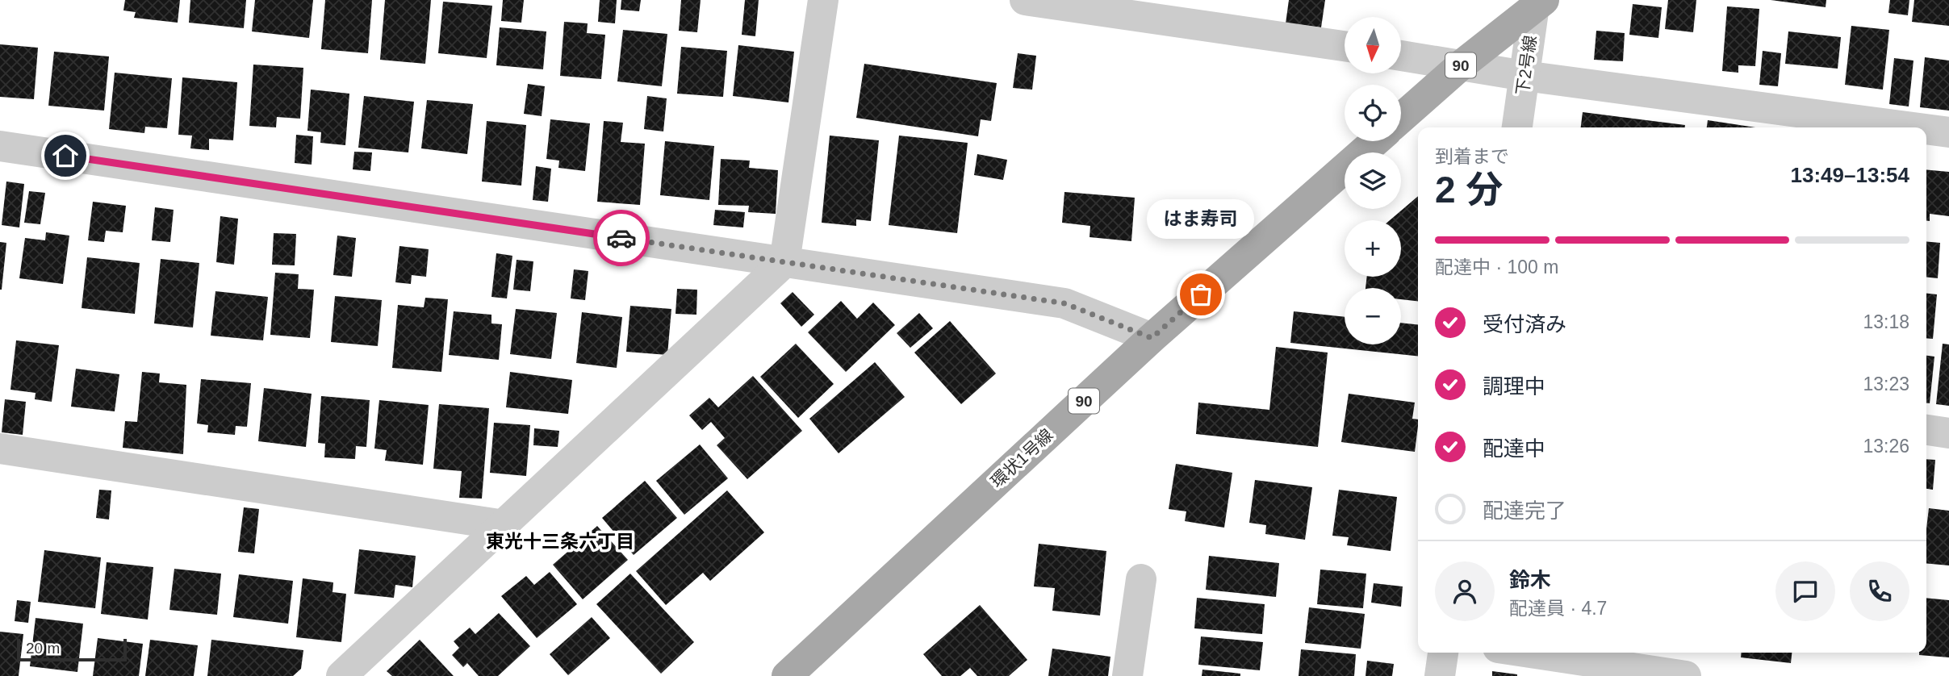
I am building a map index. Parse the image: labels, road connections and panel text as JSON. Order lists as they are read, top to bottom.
{
  "streets": {
    "main road": ["90", "環状1号線"],
    "street": ["下2号線"]
  },
  "crossings": [
    ["90", "下2号線"]
  ],
  "districts": ["東光十三条六丁目"],
  "places": ["はま寿司"],
  "scale_bar": "20 m",
  "north": "bottom",
  "page": {
    "map_buttons": ["+", "−"],
    "heading": ["2 分", "到着まで", "13:49–13:54"],
    "panel": ["鈴木", "配達員 · 4.7"],
    "bubble": "はま寿司",
    "bar": "配達中 · 100 m",
    "list": [
      ["受付済み", "13:18"],
      ["調理中", "13:23"],
      ["配達中", "13:26"],
      "配達完了"
    ],
    "scale": "20 m"
  }
}
